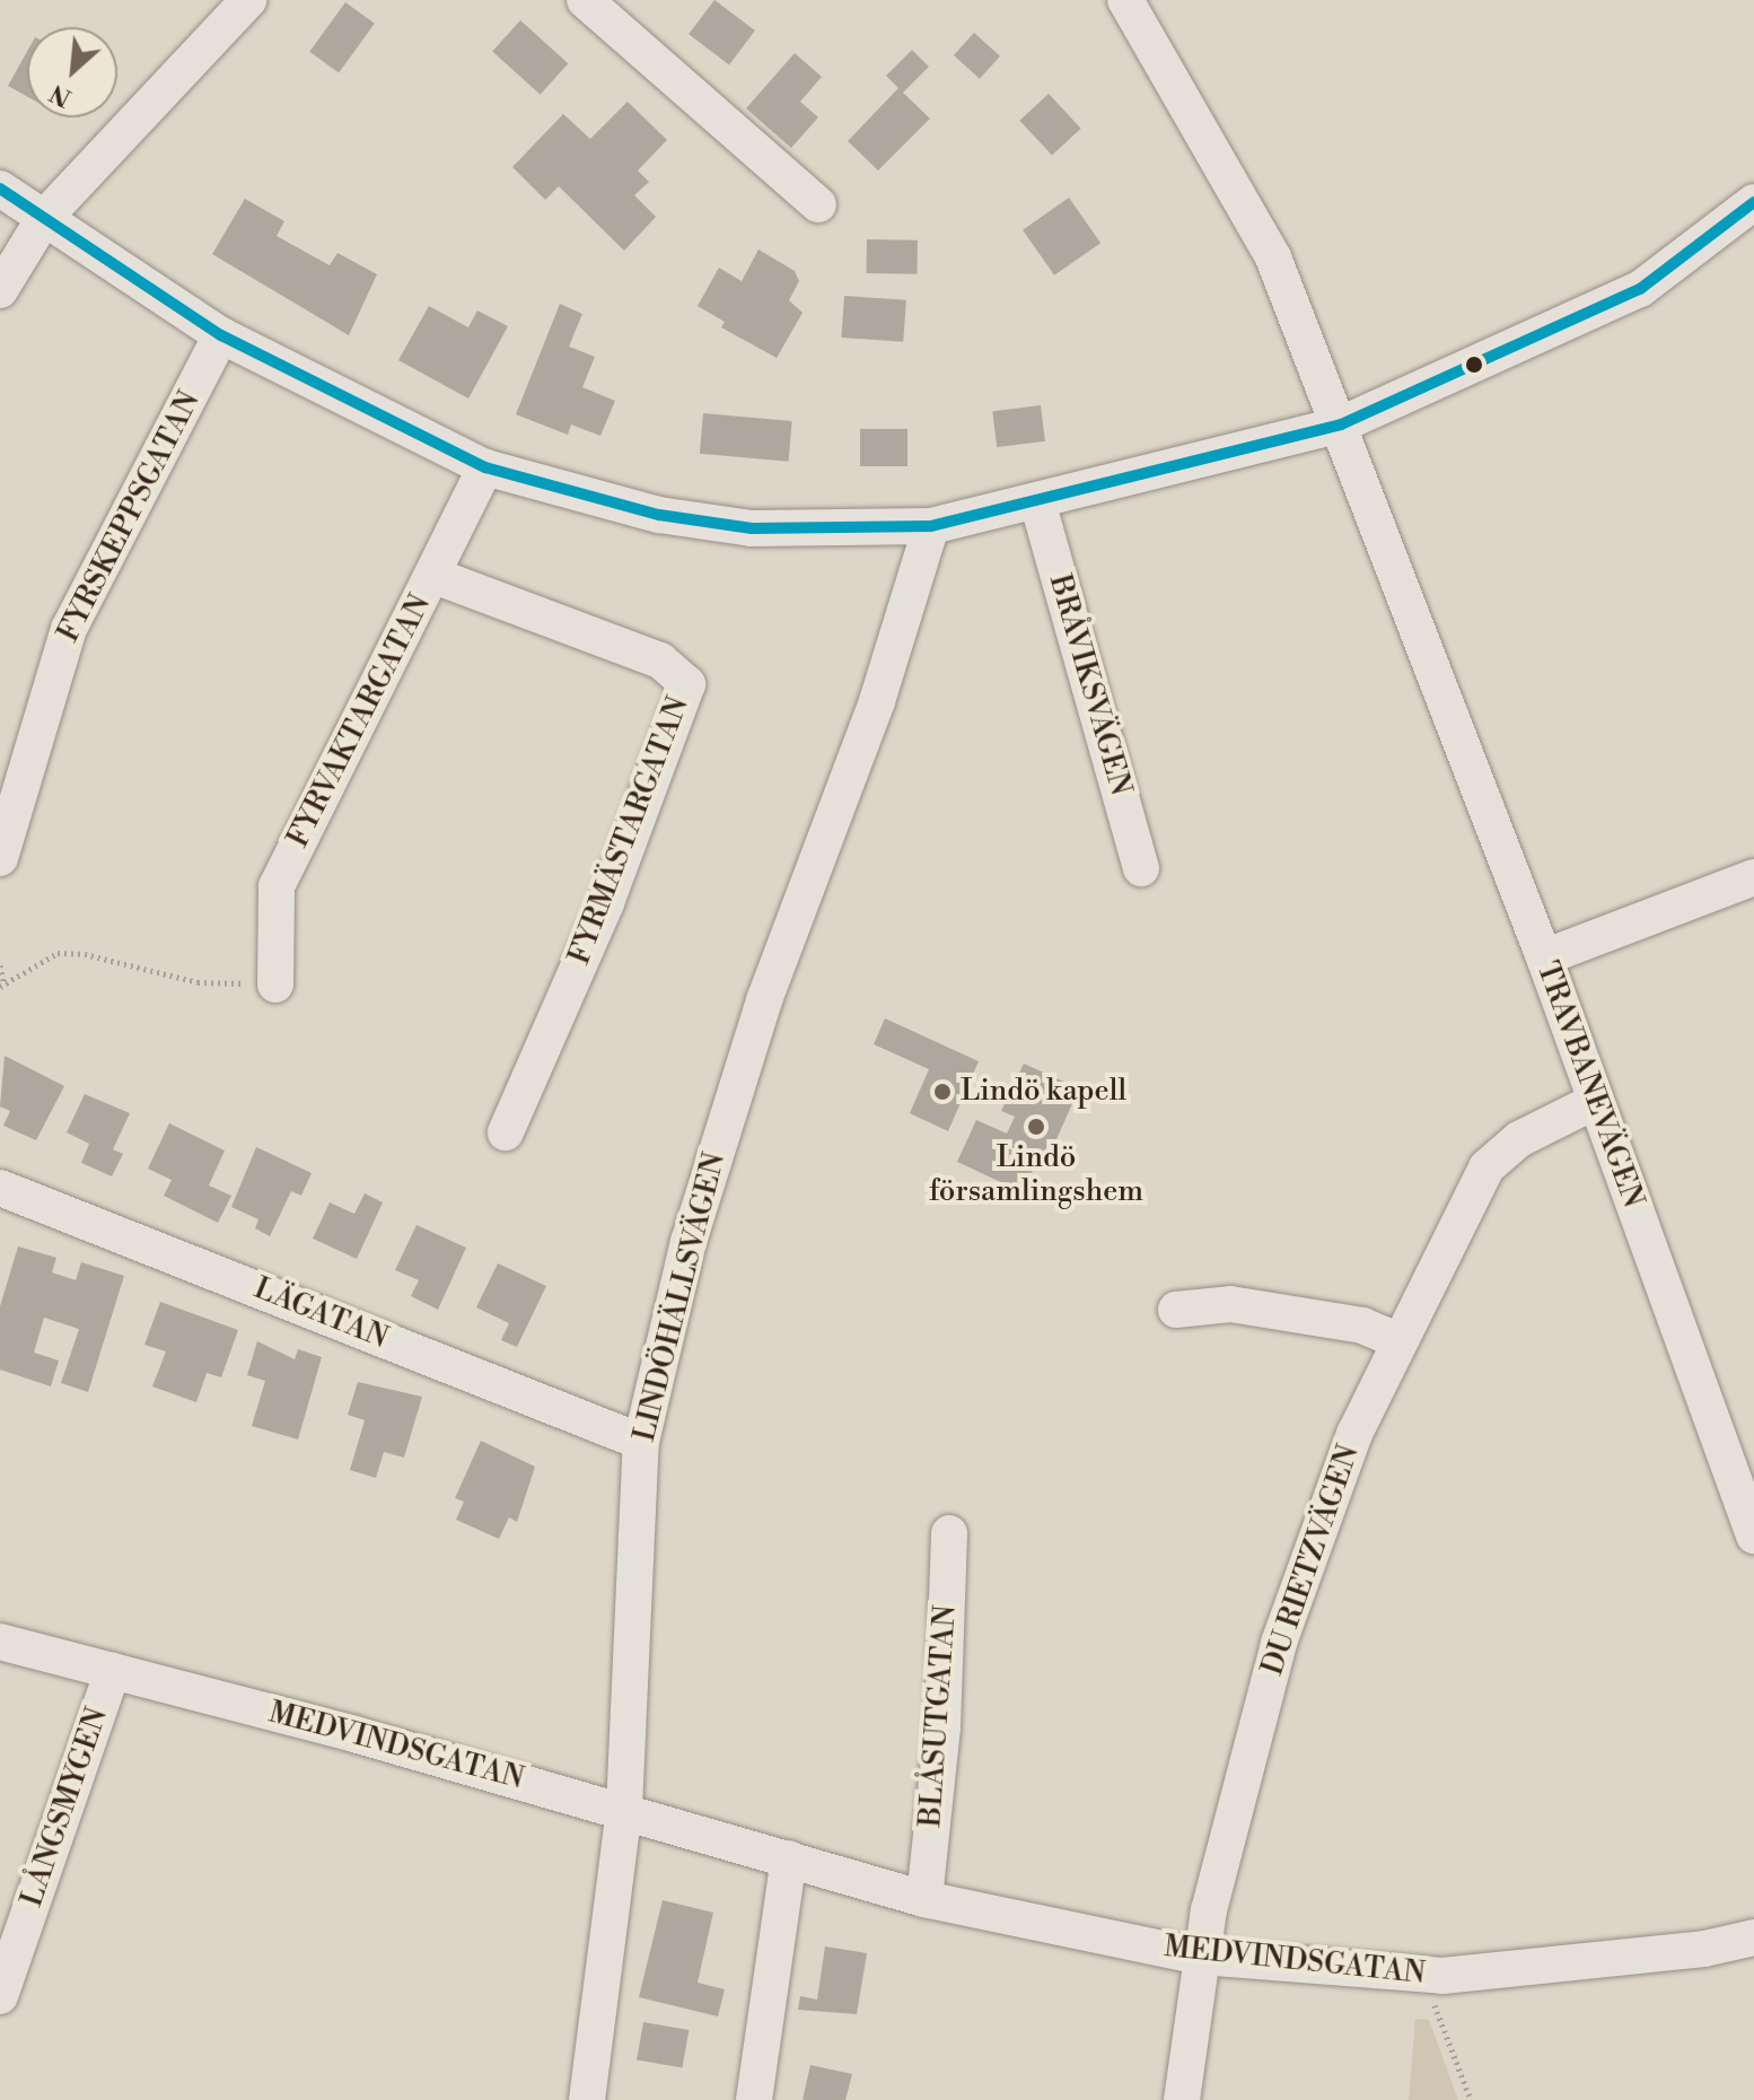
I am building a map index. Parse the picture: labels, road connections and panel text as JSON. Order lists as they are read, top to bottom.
{
  "streets": {
    "street": [
      "FYRSKEPPSGATAN",
      "BRÅVIKSVÄGEN",
      "FYRVAKTARGATAN",
      "FYRMÄSTARGATAN",
      "TRAVBANEVÄGEN",
      "LINDÖHÄLLSVÄGEN",
      "LÄGATAN",
      "DU RIETZVÄGEN",
      "BLÅSUTGATAN",
      "MEDVINDSGATAN",
      "LÅNGSMYGEN"
    ]
  },
  "crossings": [
    ["FYRVAKTARGATAN", "FYRMÄSTARGATAN"],
    ["TRAVBANEVÄGEN", "DU RIETZVÄGEN"],
    ["LINDÖHÄLLSVÄGEN", "LÄGATAN"],
    ["LINDÖHÄLLSVÄGEN", "MEDVINDSGATAN"],
    ["DU RIETZVÄGEN", "MEDVINDSGATAN"],
    ["BLÅSUTGATAN", "MEDVINDSGATAN"],
    ["MEDVINDSGATAN", "LÅNGSMYGEN"]
  ],
  "places": ["Lindö kapell", "Lindö församlingshem"],
  "north": "bottom left"
}
